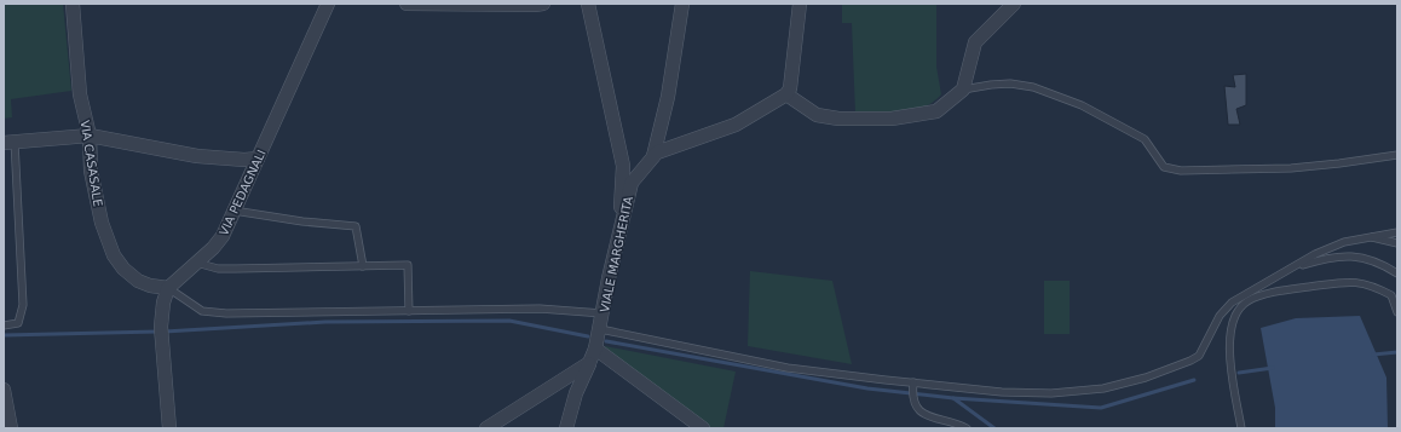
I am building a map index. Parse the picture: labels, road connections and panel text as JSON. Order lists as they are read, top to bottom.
{
  "streets": {
    "street": ["VIA CASASALE", "VIA PEDAGNALI", "VIALE MARGHERITA"]
  },
  "crossings": [
    ["VIA CASASALE", "VIA PEDAGNALI"]
  ]
}
